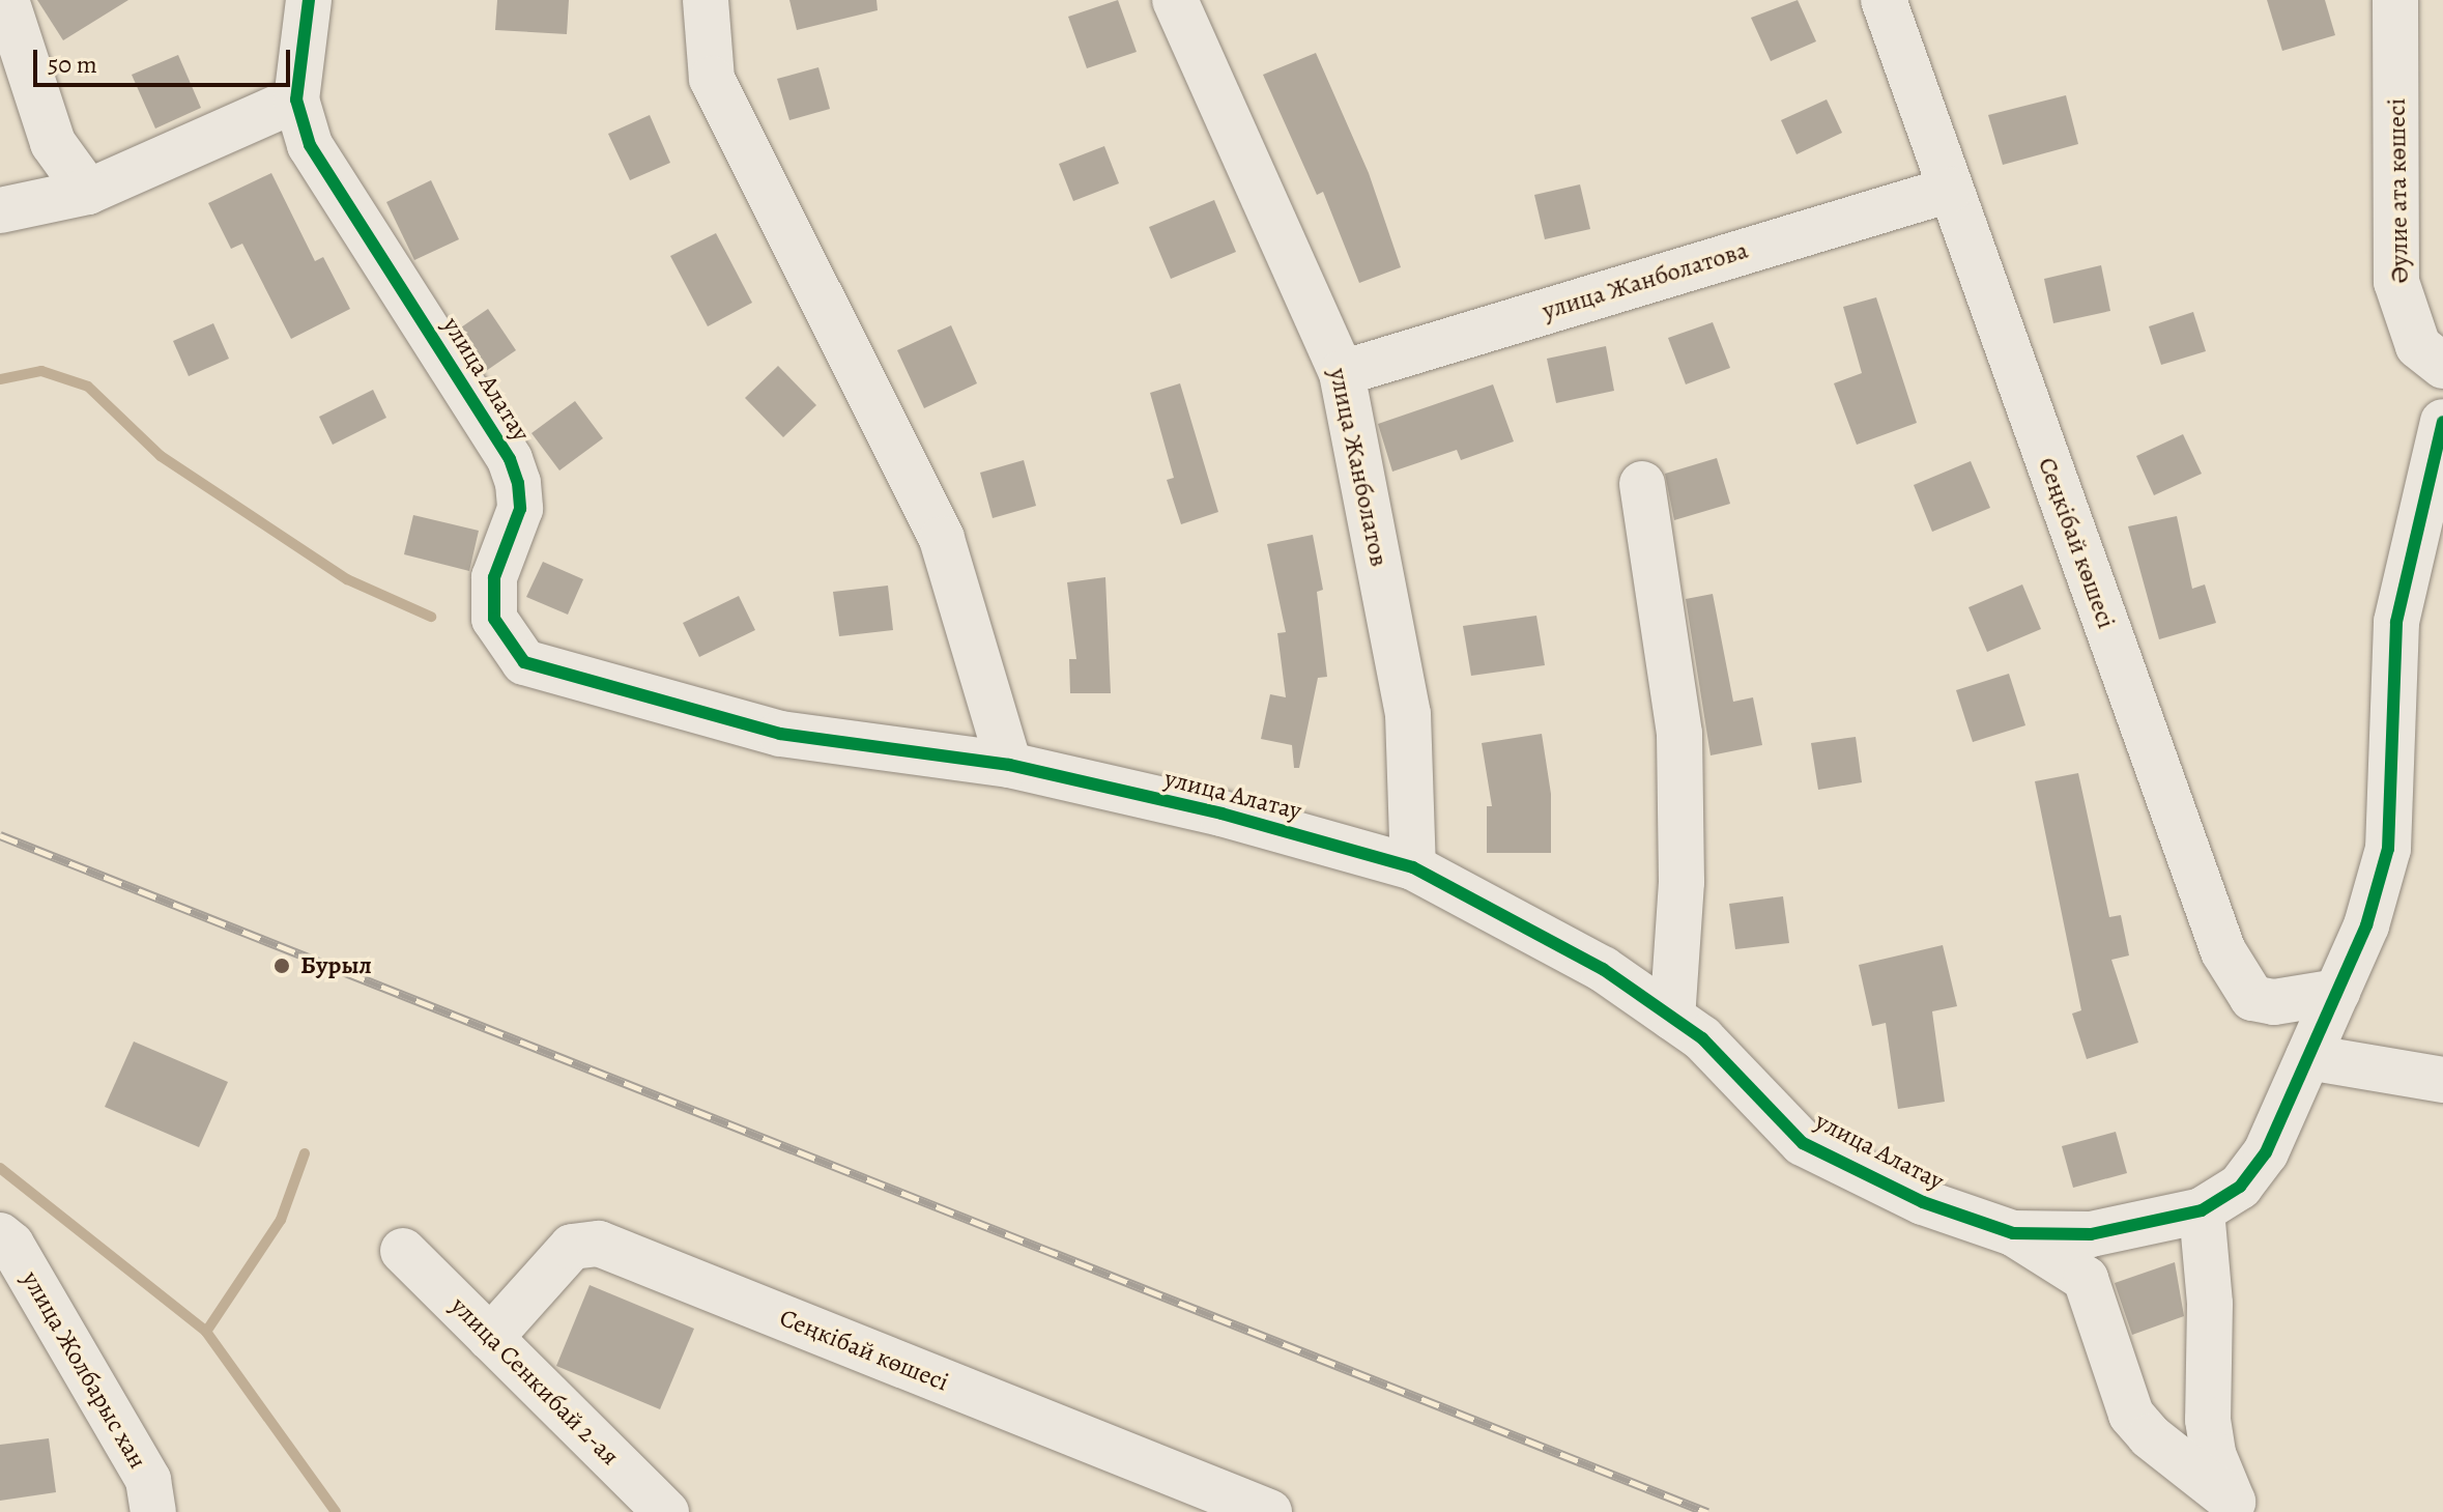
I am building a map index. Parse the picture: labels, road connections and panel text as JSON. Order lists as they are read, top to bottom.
{
  "streets": {
    "street": [
      "Әулие ата көшесі",
      "улица Жанболатова",
      "улица Алатау",
      "улица Жанболатов",
      "Сеңкібай көшесі",
      "улица Жолбарыс хан",
      "улица Сенкибай 2-ая"
    ]
  },
  "crossings": [
    ["улица Жанболатова", "улица Жанболатов"],
    ["улица Жанболатова", "Сеңкібай көшесі"],
    ["улица Алатау", "улица Жанболатов"],
    ["улица Алатау", "Сеңкібай көшесі"],
    ["Сеңкібай көшесі", "улица Сенкибай 2-ая"]
  ],
  "places": ["Бурыл"],
  "scale_bar": "50 m"
}
